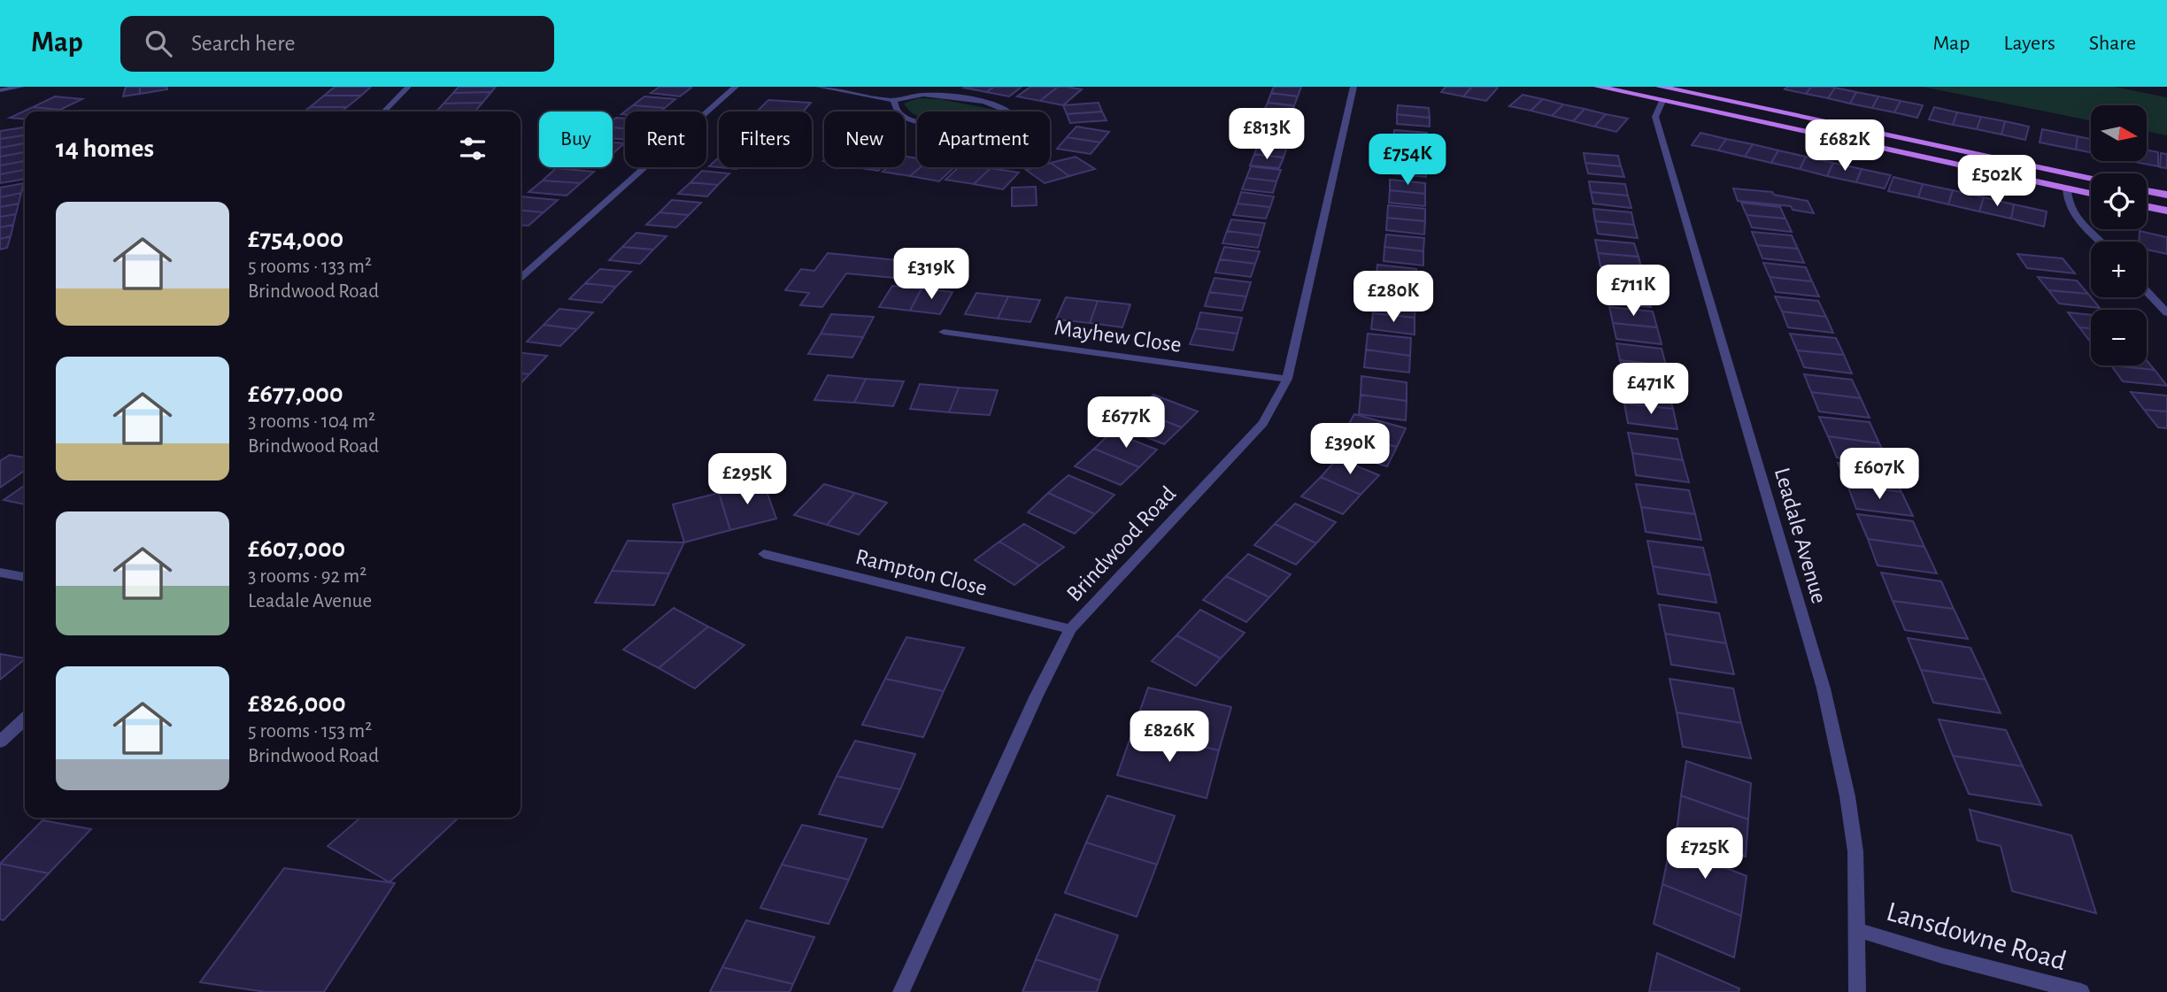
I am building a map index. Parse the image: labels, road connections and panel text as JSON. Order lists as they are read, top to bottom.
{
  "streets": {
    "street": [
      "Mayhew Close",
      "Leadale Avenue",
      "Brindwood Road",
      "Rampton Close",
      "Lansdowne Road"
    ]
  },
  "crossings": [
    ["Mayhew Close", "Brindwood Road"],
    ["Leadale Avenue", "Lansdowne Road"],
    ["Brindwood Road", "Rampton Close"]
  ],
  "north": "right",
  "page": {
    "header": "Map",
    "search": "Search here",
    "nav": ["Map", "Layers", "Share"],
    "map_buttons": ["+", "−"],
    "price": [
      "£813K",
      "£682K",
      "£754K",
      "£502K",
      "£319K",
      "£711K",
      "£280K",
      "£471K",
      "£677K",
      "£390K",
      "£607K",
      "£295K",
      "£826K",
      "£725K"
    ],
    "chip": [
      "Buy",
      "Rent",
      "Filters",
      "New",
      "Apartment"
    ],
    "heading": "14 homes",
    "list": [
      {
        "name": "£754,000",
        "note": "5 rooms · 133 m² · Brindwood Road"
      },
      {
        "name": "£677,000",
        "note": "3 rooms · 104 m² · Brindwood Road"
      },
      {
        "name": "£607,000",
        "note": "3 rooms · 92 m² · Leadale Avenue"
      },
      {
        "name": "£826,000",
        "note": "5 rooms · 153 m² · Brindwood Road"
      }
    ]
  }
}
